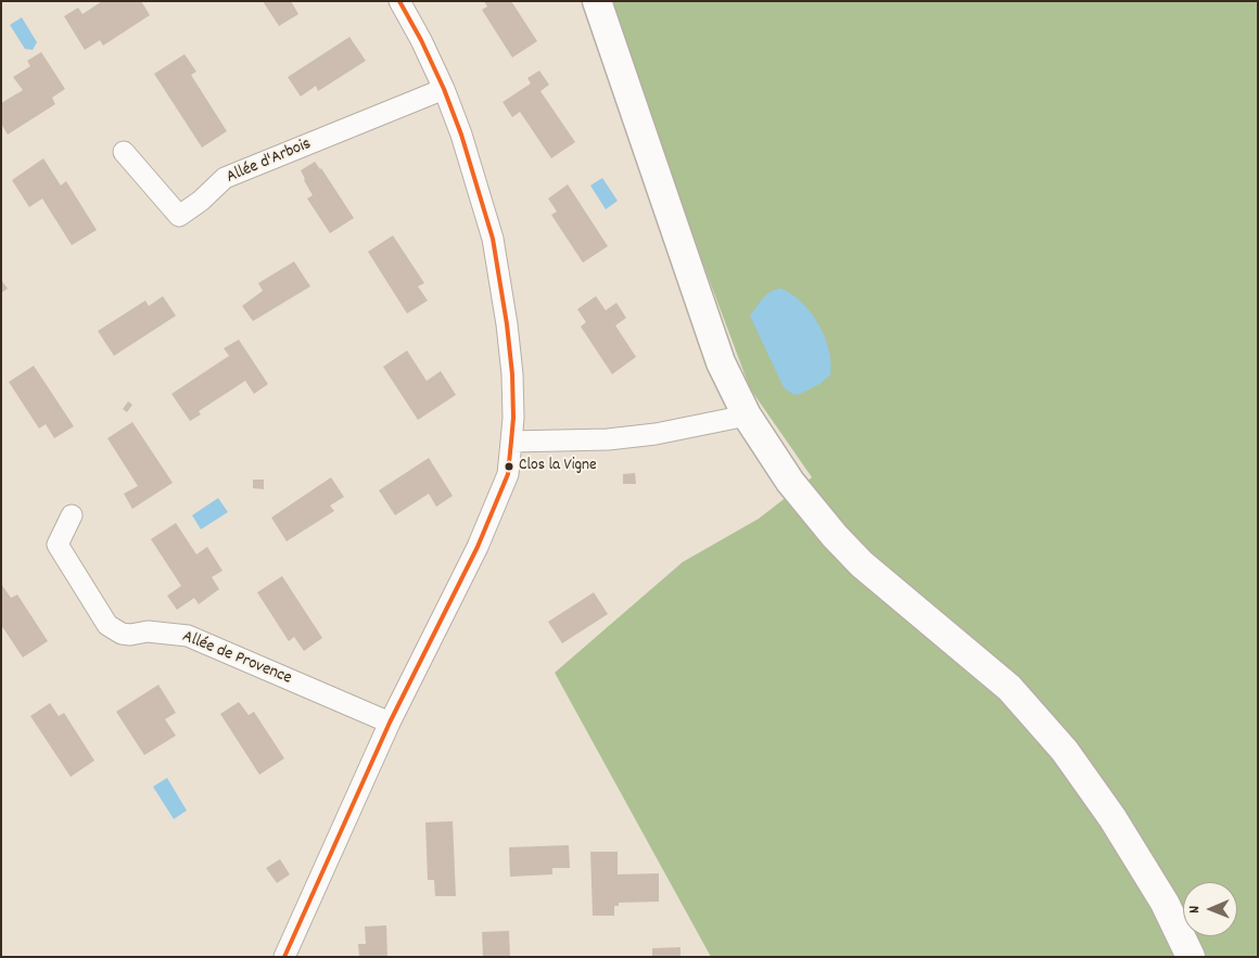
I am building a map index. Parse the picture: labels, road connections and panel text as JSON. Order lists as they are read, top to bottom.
{
  "streets": {
    "street": ["Allée d'Arbois", "Allée de Provence"]
  },
  "places": ["Clos la Vigne"],
  "north": "left"
}
